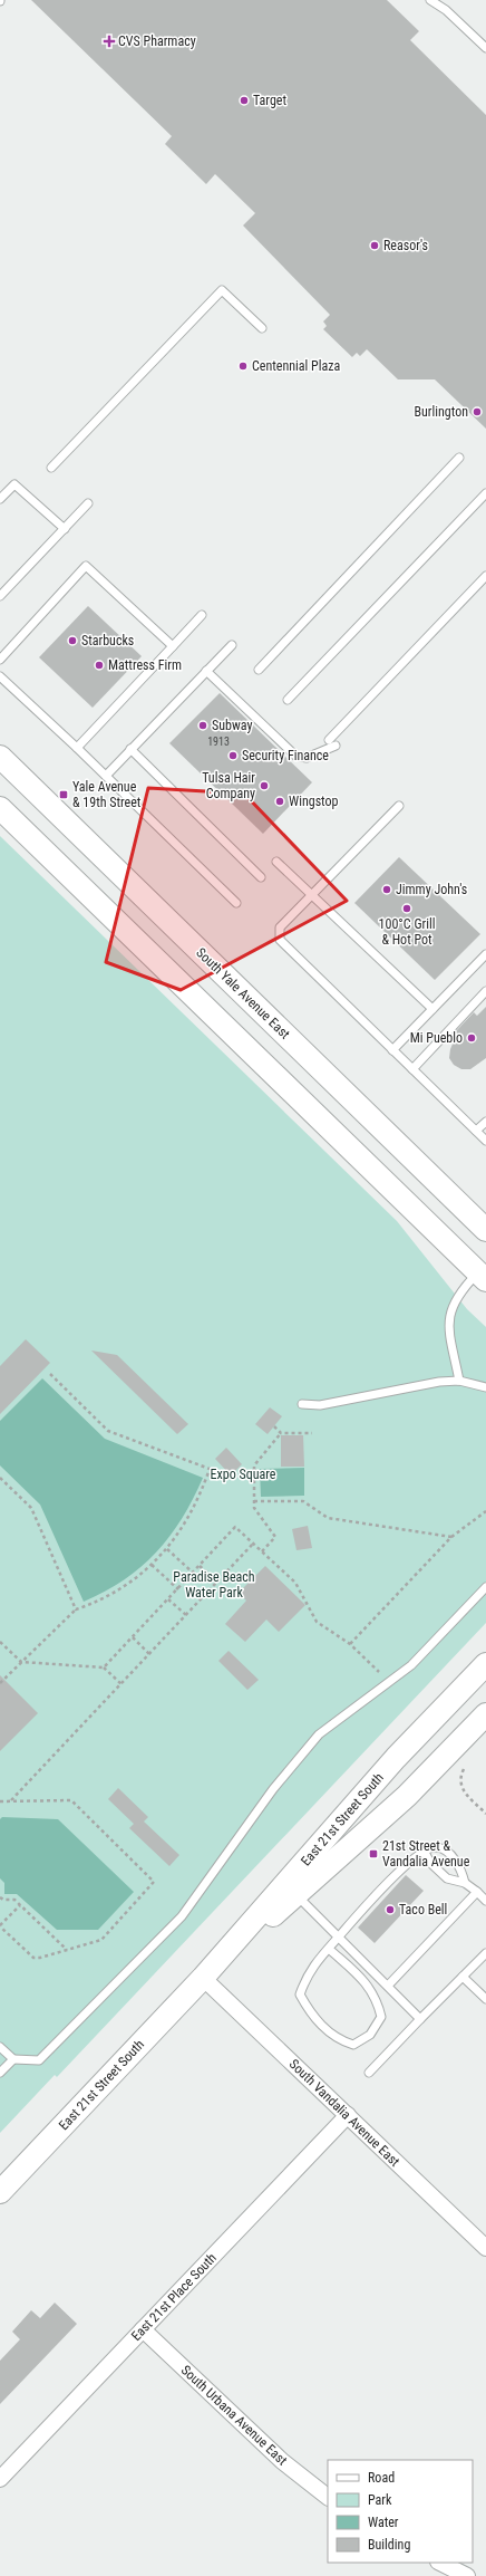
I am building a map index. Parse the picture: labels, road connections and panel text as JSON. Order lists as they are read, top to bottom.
{
  "streets": {
    "main road": ["South Yale Avenue East", "East 21st Street South"],
    "street": ["South Vandalia Avenue East", "East 21st Place South", "South Urbana Avenue East"]
  },
  "crossings": [
    ["East 21st Street South", "South Vandalia Avenue East"],
    ["South Vandalia Avenue East", "East 21st Place South"],
    ["East 21st Place South", "South Urbana Avenue East"]
  ],
  "parks": ["Expo Square", "Paradise Beach Water Park"],
  "places": {
    "health": ["CVS Pharmacy"],
    "other": [
      "Target",
      "Reasor's",
      "Centennial Plaza",
      "Burlington",
      "Starbucks",
      "Mattress Firm",
      "Subway",
      "Security Finance",
      "Tulsa Hair Company",
      "Wingstop",
      "Jimmy John's",
      "100°C Grill & Hot Pot",
      "Mi Pueblo",
      "Taco Bell"
    ],
    "transit": ["Yale Avenue & 19th Street", "21st Street & Vandalia Avenue"]
  },
  "house_numbers": ["1913"],
  "legend": [
    "Road",
    "Park",
    "Water",
    "Building"
  ]
}
